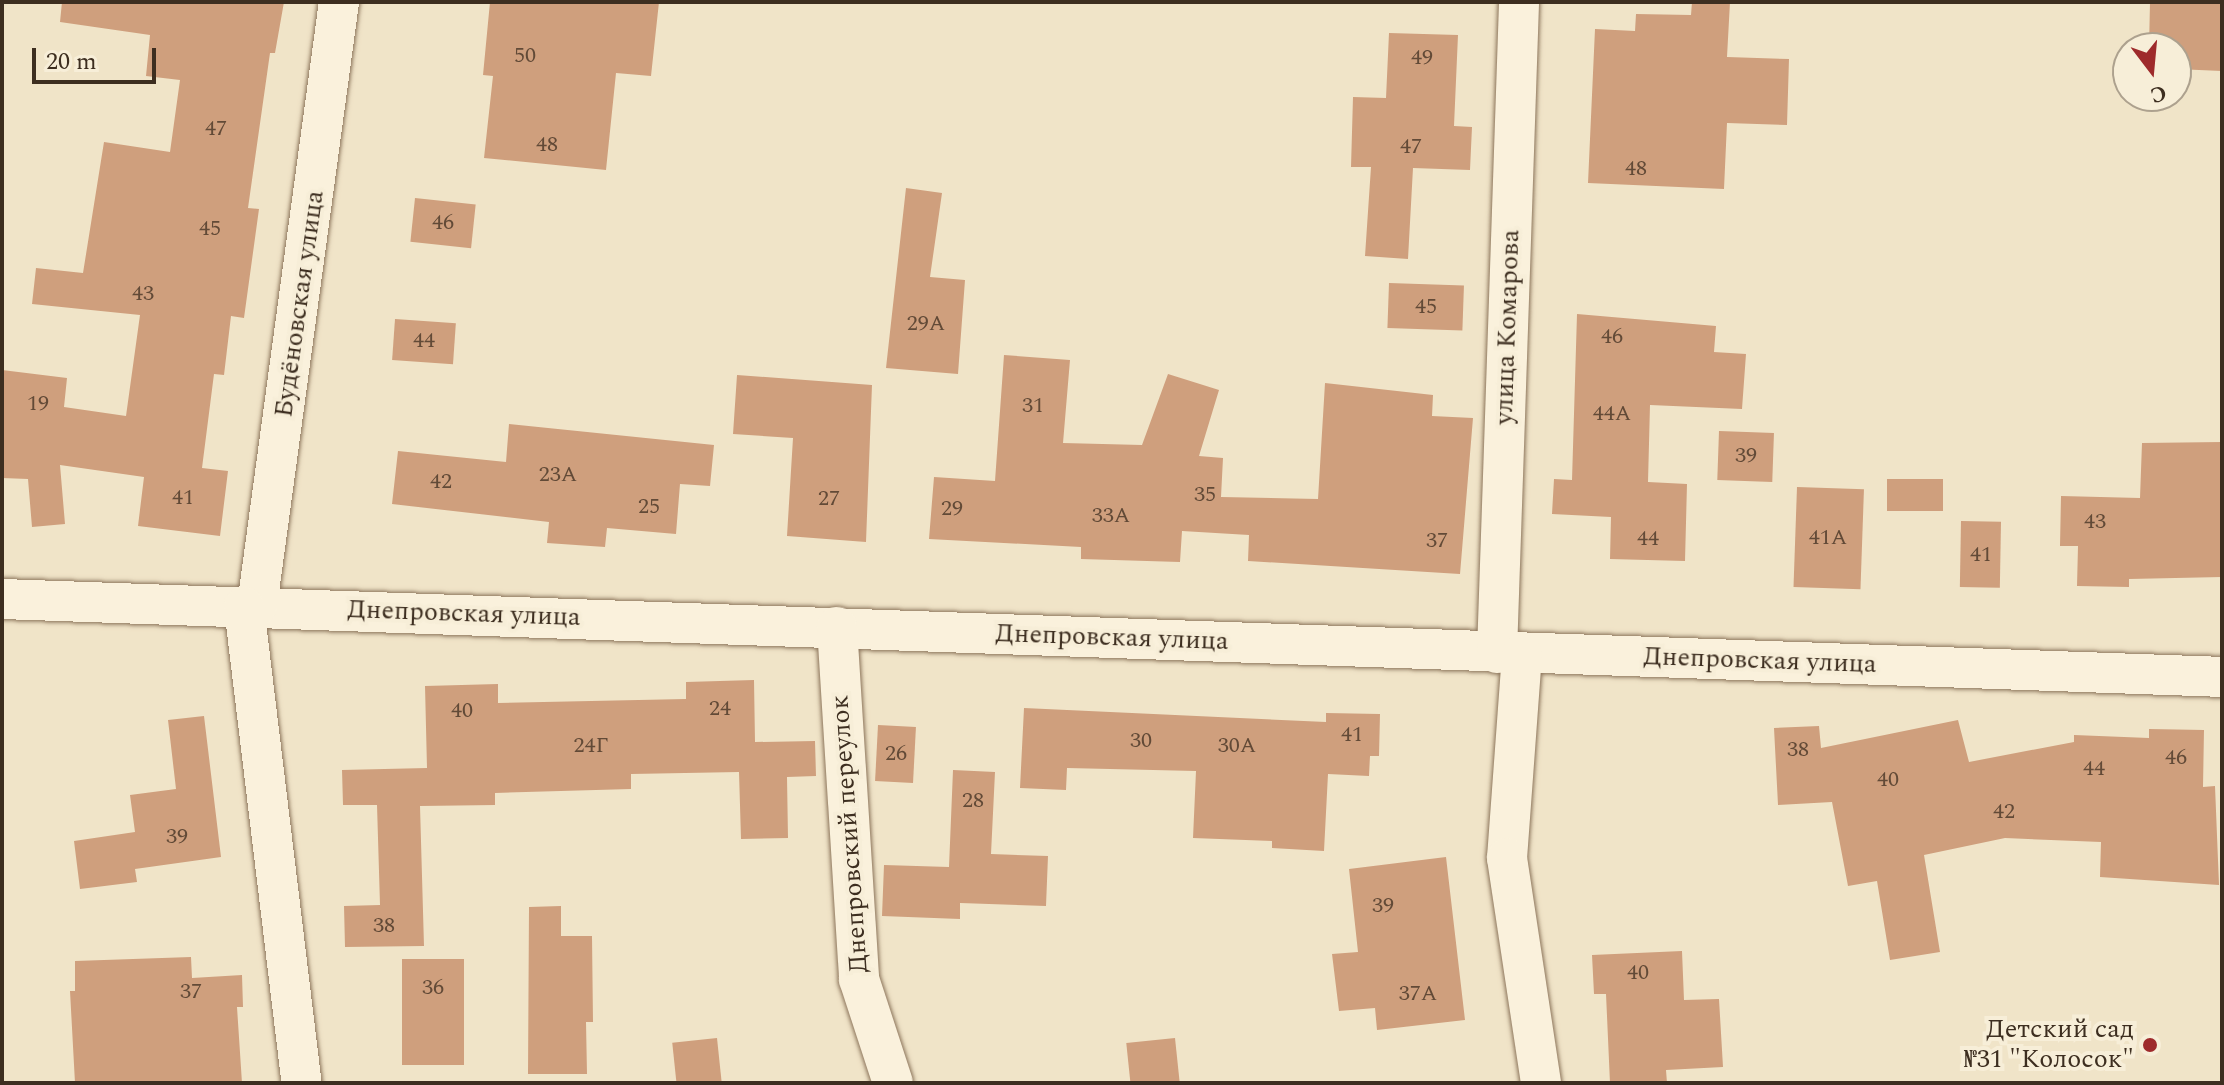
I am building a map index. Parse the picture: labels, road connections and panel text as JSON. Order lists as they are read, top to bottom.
{
  "streets": {
    "street": [
      "Будёновская улица",
      "улица Комарова",
      "Днепровская улица",
      "Днепровский переулок"
    ]
  },
  "crossings": [
    ["Будёновская улица", "Днепровская улица"],
    ["улица Комарова", "Днепровская улица"],
    ["Днепровская улица", "Днепровский переулок"]
  ],
  "places": ["Детский сад №31 \"Колосок\""],
  "house_numbers": [
    "50",
    "49",
    "47",
    "48",
    "47",
    "48",
    "46",
    "45",
    "43",
    "45",
    "29А",
    "46",
    "44",
    "19",
    "31",
    "44А",
    "39",
    "23А",
    "42",
    "35",
    "41",
    "27",
    "25",
    "29",
    "33А",
    "43",
    "41А",
    "44",
    "37",
    "41",
    "24",
    "40",
    "41",
    "30",
    "24Г",
    "30А",
    "38",
    "26",
    "46",
    "44",
    "40",
    "28",
    "42",
    "39",
    "39",
    "38",
    "40",
    "36",
    "37",
    "37А"
  ],
  "scale_bar": "20 m",
  "north": "bottom"
}
